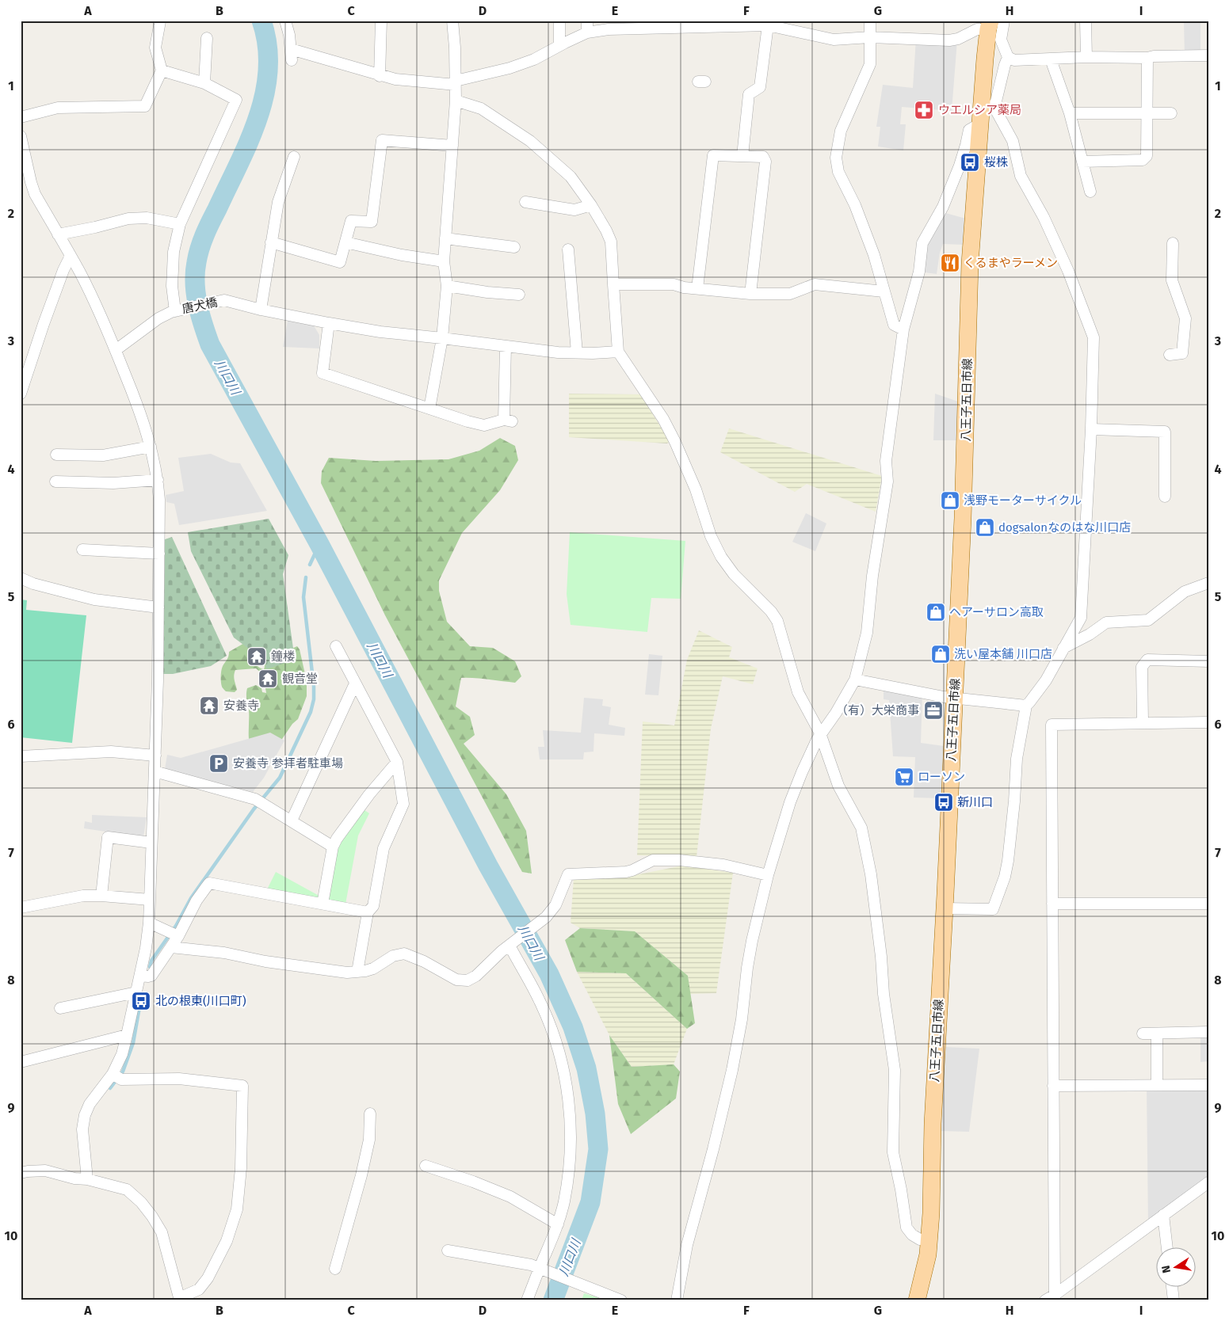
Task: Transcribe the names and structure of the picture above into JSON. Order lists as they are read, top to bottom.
{
  "streets": {
    "main road": ["八王子五日市線"],
    "street": ["唐犬橋"]
  },
  "water": ["川口川"],
  "places": {
    "pharmacy": ["ウエルシア薬局"],
    "bus stop": ["桜株", "新川口", "北の根東(川口町)"],
    "restaurant": ["くるまやラーメン"],
    "shop": [
      "浅野モーターサイクル",
      "dogsalonなのはな川口店",
      "ヘアーサロン高取",
      "洗い屋本舗 川口店"
    ],
    "temple": ["鐘楼", "観音堂", "安養寺"],
    "office": ["（有）大栄商事"],
    "parking": ["安養寺 参拝者駐車場"],
    "supermarket": ["ローソン"]
  },
  "north": "left",
  "grid": {
    "columns": [
      "A",
      "B",
      "C",
      "D",
      "E",
      "F",
      "G",
      "H",
      "I"
    ],
    "rows": [
      "1",
      "2",
      "3",
      "4",
      "5",
      "6",
      "7",
      "8",
      "9",
      "10"
    ]
  }
}
